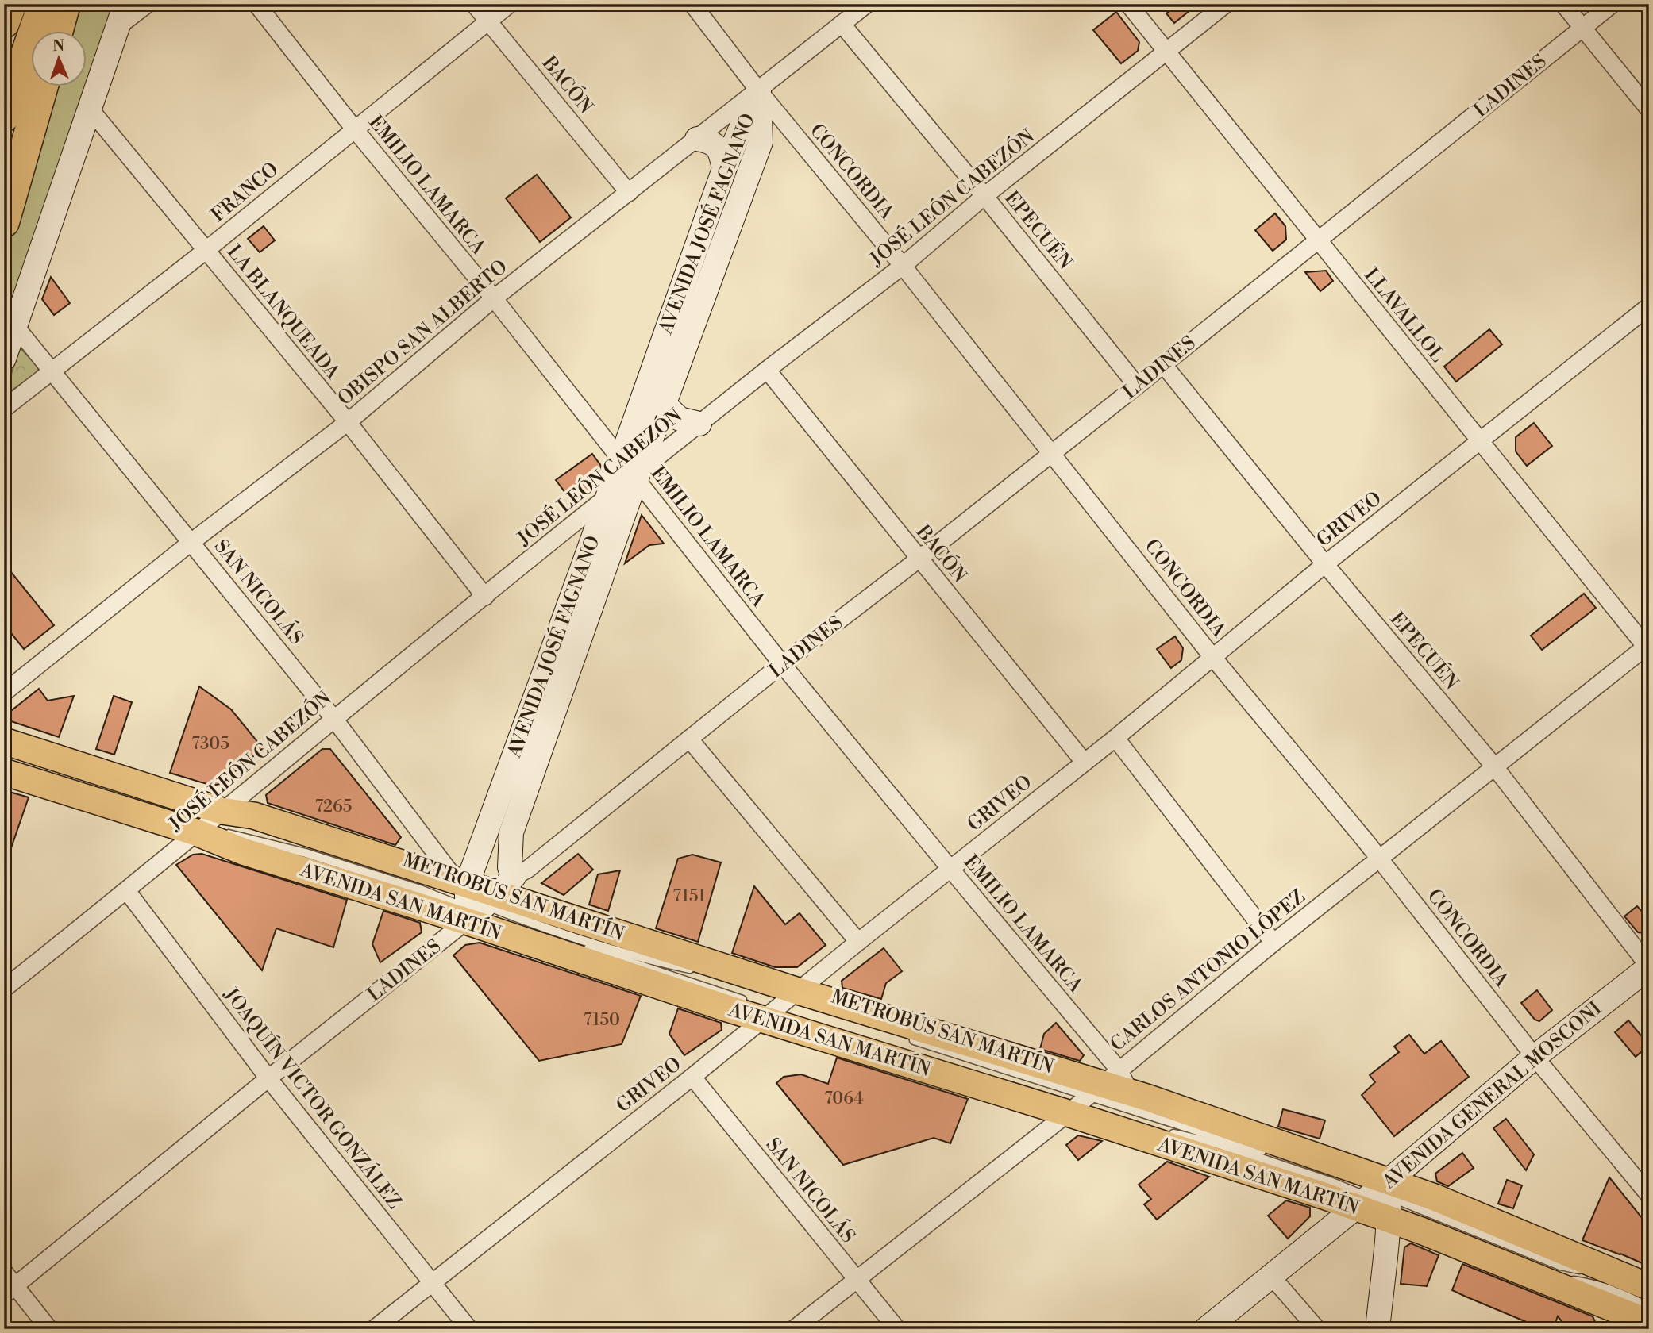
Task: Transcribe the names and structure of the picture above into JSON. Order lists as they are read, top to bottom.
{
  "streets": {
    "main road": ["AVENIDA SAN MARTÍN"],
    "street": [
      "BACÓN",
      "LADINES",
      "CONCORDIA",
      "EMILIO LAMARCA",
      "FRANCO",
      "JOSÉ LEÓN CABEZÓN",
      "AVENIDA JOSÉ FAGNANO",
      "EPECUÉN",
      "LA BLANQUEADA",
      "LLAVALLOL",
      "OBISPO SAN ALBERTO",
      "GRIVEO",
      "SAN NICOLÁS",
      "CARLOS ANTONIO LÓPEZ",
      "AVENIDA GENERAL MOSCONI",
      "JOAQUÍN VICTOR GONZÁLEZ"
    ],
    "lane": ["METROBÚS SAN MARTÍN"]
  },
  "crossings": [
    ["BACÓN", "LADINES"],
    ["BACÓN", "FRANCO"],
    ["BACÓN", "JOSÉ LEÓN CABEZÓN"],
    ["BACÓN", "OBISPO SAN ALBERTO"],
    ["BACÓN", "GRIVEO"],
    ["LADINES", "CONCORDIA"],
    ["LADINES", "EMILIO LAMARCA"],
    ["LADINES", "AVENIDA JOSÉ FAGNANO"],
    ["LADINES", "EPECUÉN"],
    ["LADINES", "LLAVALLOL"],
    ["LADINES", "SAN NICOLÁS"],
    ["LADINES", "METROBÚS SAN MARTÍN"],
    ["LADINES", "AVENIDA SAN MARTÍN"],
    ["LADINES", "JOAQUÍN VICTOR GONZÁLEZ"],
    ["CONCORDIA", "JOSÉ LEÓN CABEZÓN"],
    ["CONCORDIA", "AVENIDA JOSÉ FAGNANO"],
    ["CONCORDIA", "OBISPO SAN ALBERTO"],
    ["CONCORDIA", "GRIVEO"],
    ["CONCORDIA", "CARLOS ANTONIO LÓPEZ"],
    ["CONCORDIA", "AVENIDA GENERAL MOSCONI"],
    ["EMILIO LAMARCA", "FRANCO"],
    ["EMILIO LAMARCA", "JOSÉ LEÓN CABEZÓN"],
    ["EMILIO LAMARCA", "AVENIDA JOSÉ FAGNANO"],
    ["EMILIO LAMARCA", "OBISPO SAN ALBERTO"],
    ["EMILIO LAMARCA", "GRIVEO"],
    ["EMILIO LAMARCA", "METROBÚS SAN MARTÍN"],
    ["EMILIO LAMARCA", "AVENIDA SAN MARTÍN"],
    ["EMILIO LAMARCA", "CARLOS ANTONIO LÓPEZ"],
    ["FRANCO", "LA BLANQUEADA"],
    ["FRANCO", "SAN NICOLÁS"],
    ["JOSÉ LEÓN CABEZÓN", "AVENIDA JOSÉ FAGNANO"],
    ["JOSÉ LEÓN CABEZÓN", "EPECUÉN"],
    ["JOSÉ LEÓN CABEZÓN", "LA BLANQUEADA"],
    ["JOSÉ LEÓN CABEZÓN", "LLAVALLOL"],
    ["JOSÉ LEÓN CABEZÓN", "SAN NICOLÁS"],
    ["JOSÉ LEÓN CABEZÓN", "AVENIDA SAN MARTÍN"],
    ["JOSÉ LEÓN CABEZÓN", "JOAQUÍN VICTOR GONZÁLEZ"],
    ["AVENIDA JOSÉ FAGNANO", "OBISPO SAN ALBERTO"],
    ["AVENIDA JOSÉ FAGNANO", "SAN NICOLÁS"],
    ["AVENIDA JOSÉ FAGNANO", "METROBÚS SAN MARTÍN"],
    ["AVENIDA JOSÉ FAGNANO", "AVENIDA SAN MARTÍN"],
    ["EPECUÉN", "OBISPO SAN ALBERTO"],
    ["EPECUÉN", "GRIVEO"],
    ["EPECUÉN", "CARLOS ANTONIO LÓPEZ"],
    ["EPECUÉN", "AVENIDA GENERAL MOSCONI"],
    ["LA BLANQUEADA", "OBISPO SAN ALBERTO"],
    ["LLAVALLOL", "GRIVEO"],
    ["LLAVALLOL", "CARLOS ANTONIO LÓPEZ"],
    ["OBISPO SAN ALBERTO", "SAN NICOLÁS"],
    ["GRIVEO", "SAN NICOLÁS"],
    ["GRIVEO", "AVENIDA SAN MARTÍN"],
    ["GRIVEO", "JOAQUÍN VICTOR GONZÁLEZ"],
    ["SAN NICOLÁS", "METROBÚS SAN MARTÍN"],
    ["SAN NICOLÁS", "AVENIDA SAN MARTÍN"],
    ["SAN NICOLÁS", "CARLOS ANTONIO LÓPEZ"],
    ["METROBÚS SAN MARTÍN", "AVENIDA SAN MARTÍN"],
    ["METROBÚS SAN MARTÍN", "CARLOS ANTONIO LÓPEZ"],
    ["AVENIDA SAN MARTÍN", "CARLOS ANTONIO LÓPEZ"],
    ["AVENIDA SAN MARTÍN", "AVENIDA GENERAL MOSCONI"]
  ],
  "house_numbers": [
    "7305",
    "7265",
    "7151",
    "7150",
    "7064"
  ],
  "north": "top"
}
